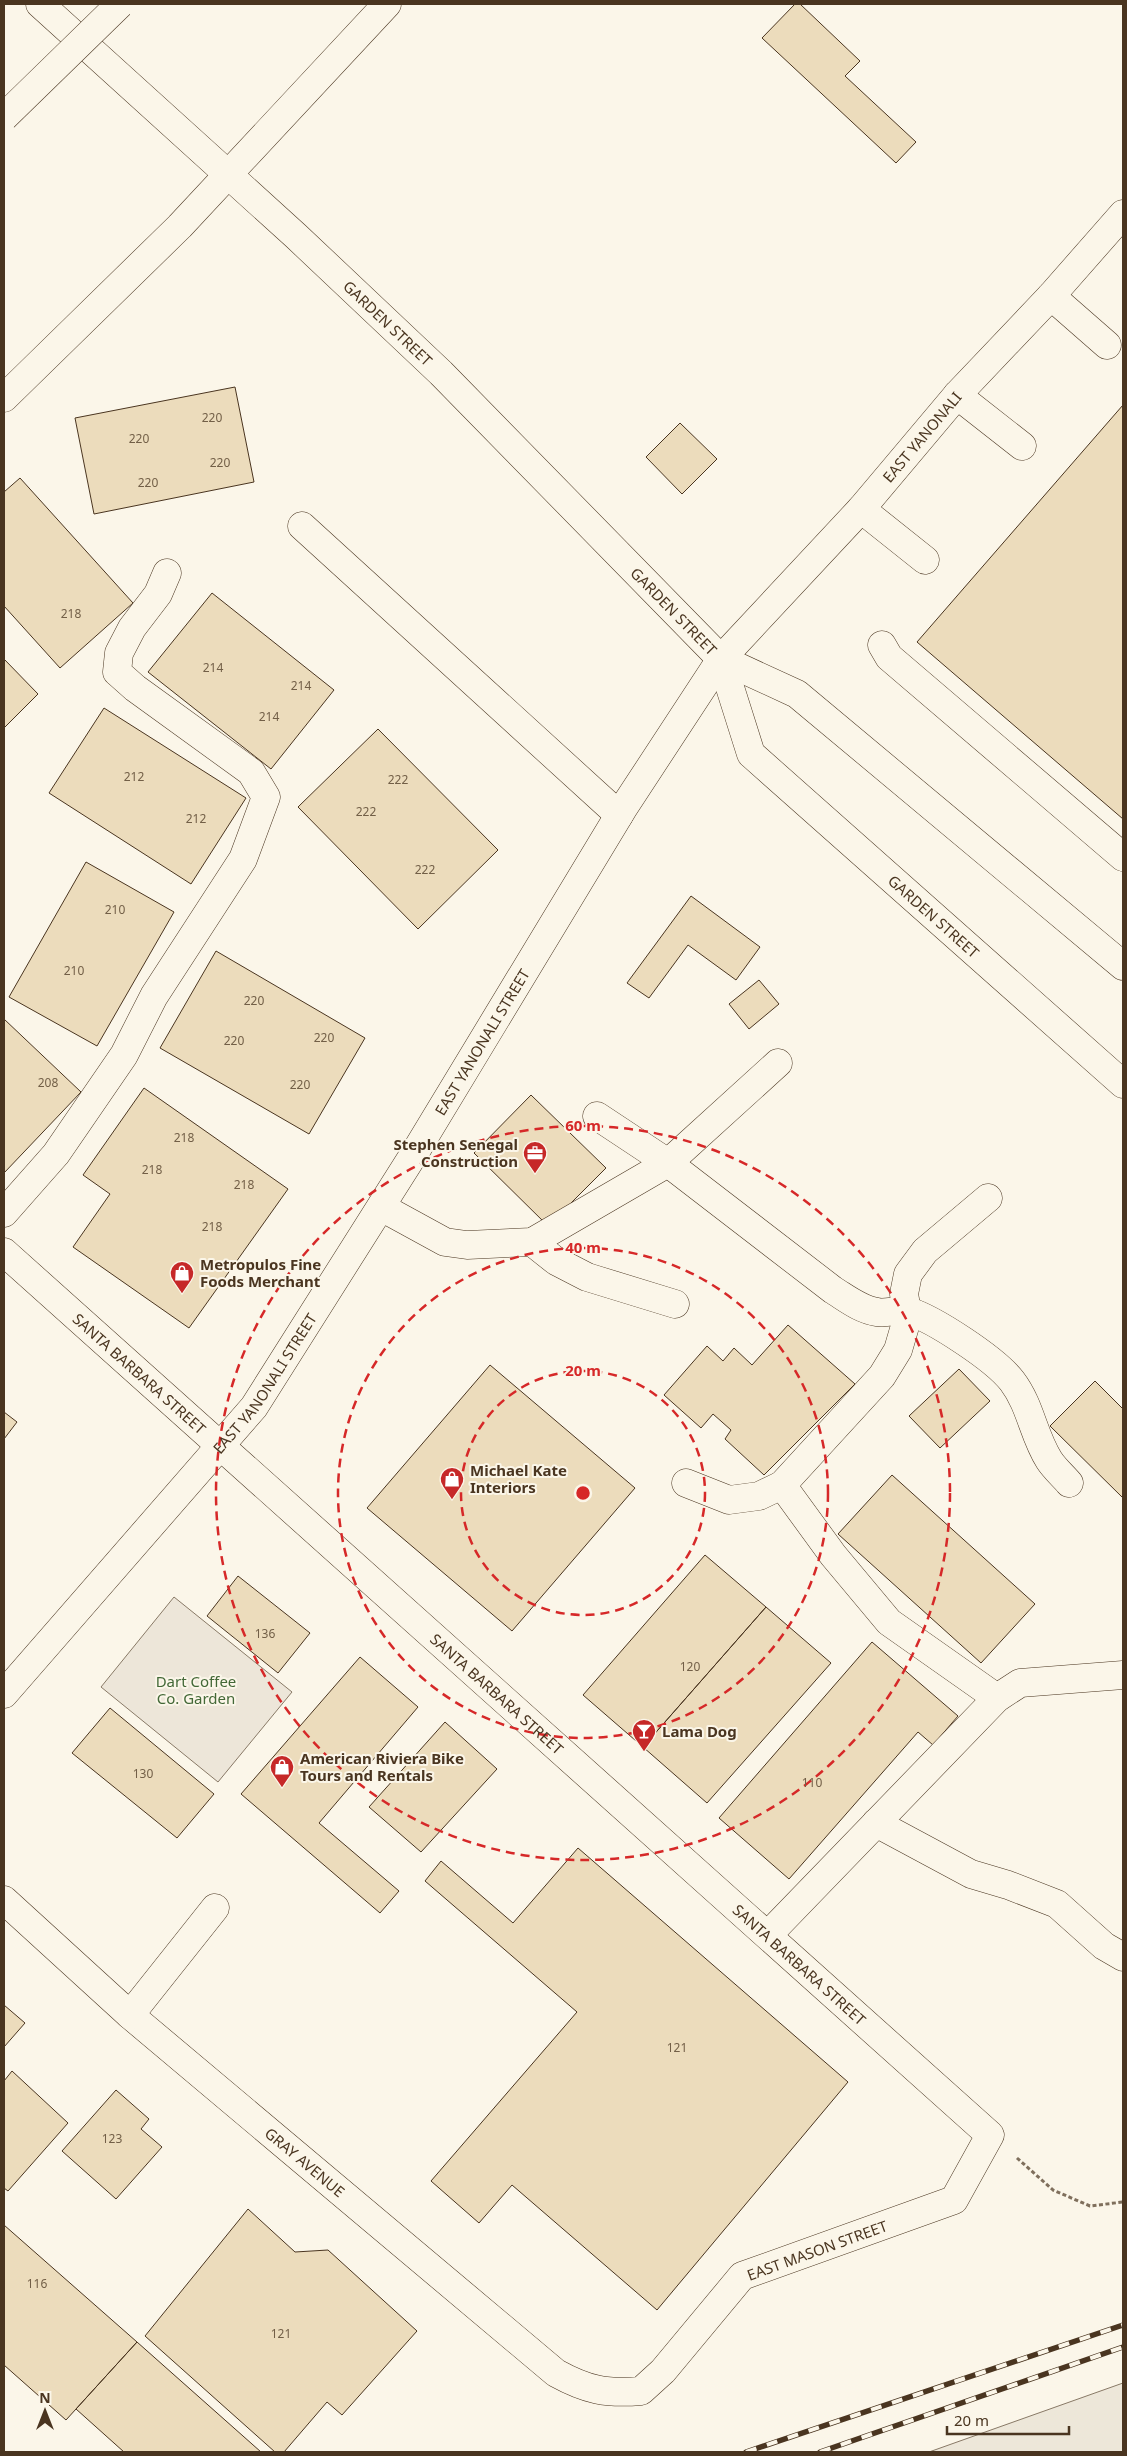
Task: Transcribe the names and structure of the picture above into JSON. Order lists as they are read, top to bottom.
{
  "streets": {
    "main road": [
      "GARDEN STREET",
      "EAST YANONALI",
      "EAST YANONALI STREET",
      "SANTA BARBARA STREET",
      "GRAY AVENUE",
      "EAST MASON STREET"
    ]
  },
  "crossings": [
    ["GARDEN STREET", "EAST YANONALI"],
    ["GARDEN STREET", "EAST YANONALI STREET"],
    ["EAST YANONALI", "EAST YANONALI STREET"],
    ["EAST YANONALI STREET", "SANTA BARBARA STREET"],
    ["SANTA BARBARA STREET", "EAST MASON STREET"],
    ["GRAY AVENUE", "EAST MASON STREET"]
  ],
  "parks": ["Dart Coffee Co. Garden"],
  "places": {
    "office": ["Stephen Senegal Construction"],
    "shop": ["Metropulos Fine Foods Merchant", "Michael Kate Interiors", "American Riviera Bike Tours and Rentals"],
    "bar": ["Lama Dog"]
  },
  "house_numbers": [
    "220",
    "220",
    "220",
    "220",
    "218",
    "214",
    "214",
    "214",
    "212",
    "222",
    "222",
    "212",
    "222",
    "210",
    "210",
    "220",
    "220",
    "220",
    "208",
    "220",
    "218",
    "218",
    "218",
    "218",
    "136",
    "120",
    "130",
    "110",
    "121",
    "123",
    "116",
    "121"
  ],
  "scale_bar": "20 m",
  "north": "top",
  "rings": ["60 m", "40 m", "20 m"]
}
